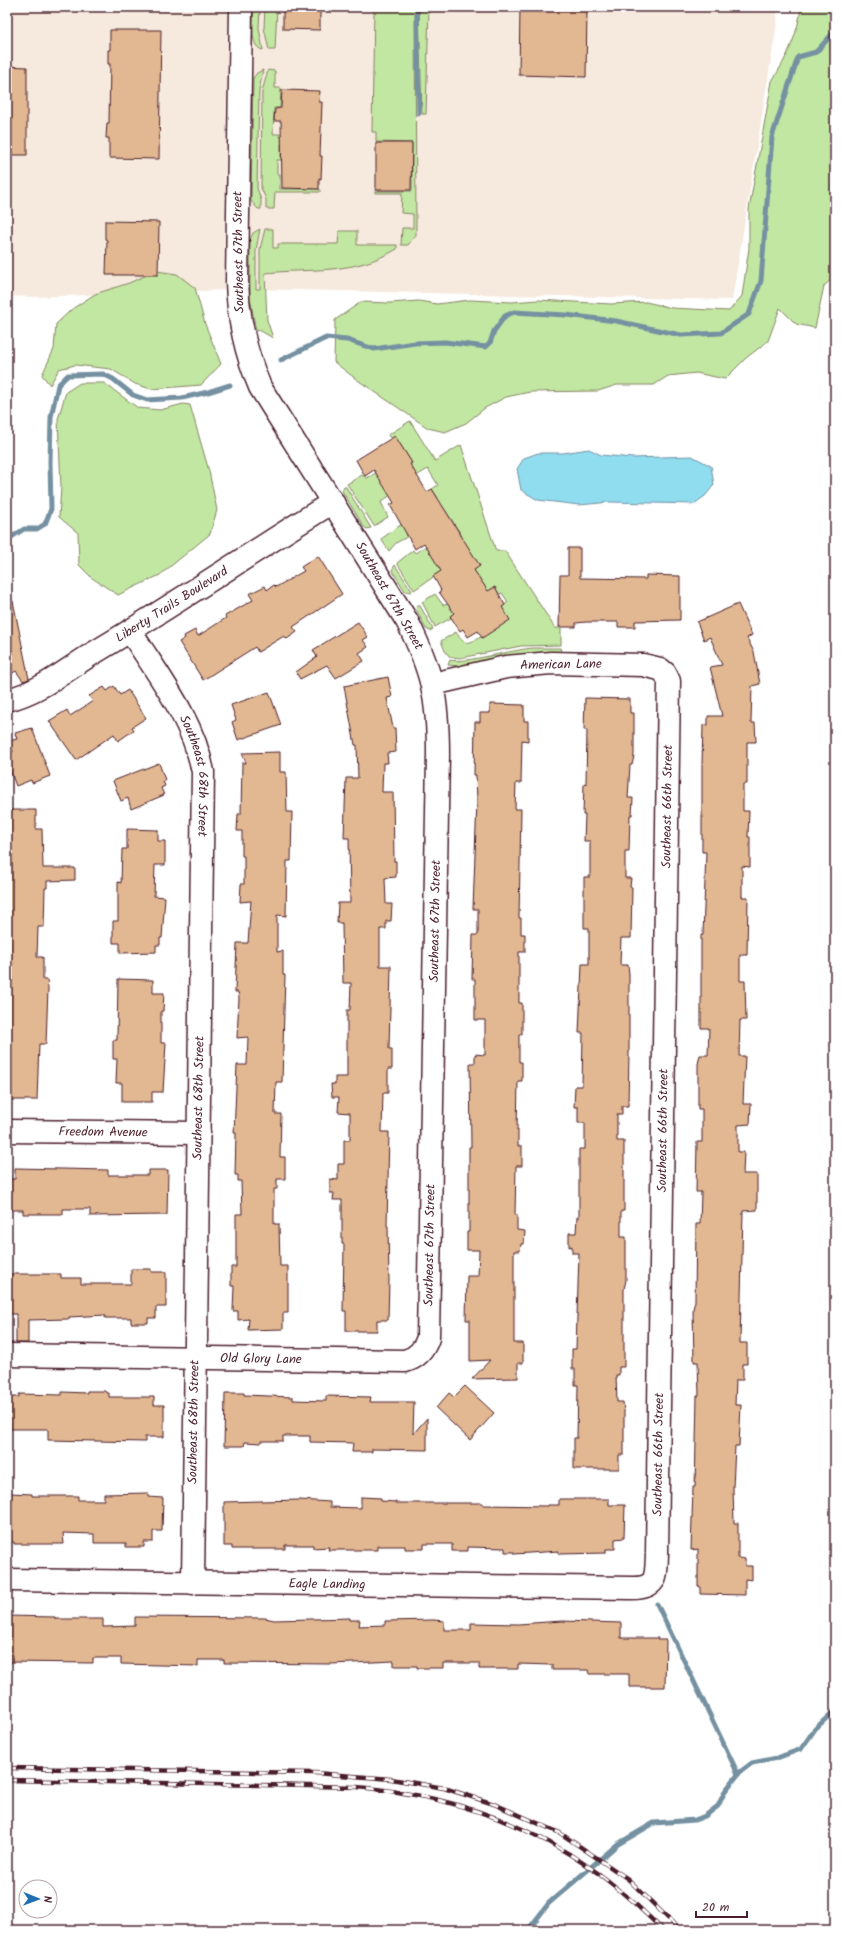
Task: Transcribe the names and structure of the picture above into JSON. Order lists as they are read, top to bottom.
{
  "streets": {
    "street": [
      "Southeast 67th Street",
      "Liberty Trails Boulevard",
      "American Lane",
      "Southeast 68th Street",
      "Southeast 66th Street",
      "Freedom Avenue",
      "Old Glory Lane",
      "Eagle Landing"
    ]
  },
  "crossings": [
    ["Southeast 67th Street", "Liberty Trails Boulevard"],
    ["Southeast 67th Street", "American Lane"],
    ["Southeast 67th Street", "Old Glory Lane"],
    ["Liberty Trails Boulevard", "Southeast 68th Street"],
    ["American Lane", "Southeast 66th Street"],
    ["Southeast 68th Street", "Freedom Avenue"],
    ["Southeast 68th Street", "Old Glory Lane"],
    ["Southeast 68th Street", "Eagle Landing"],
    ["Southeast 66th Street", "Eagle Landing"]
  ],
  "scale_bar": "20 m",
  "north": "right"
}
